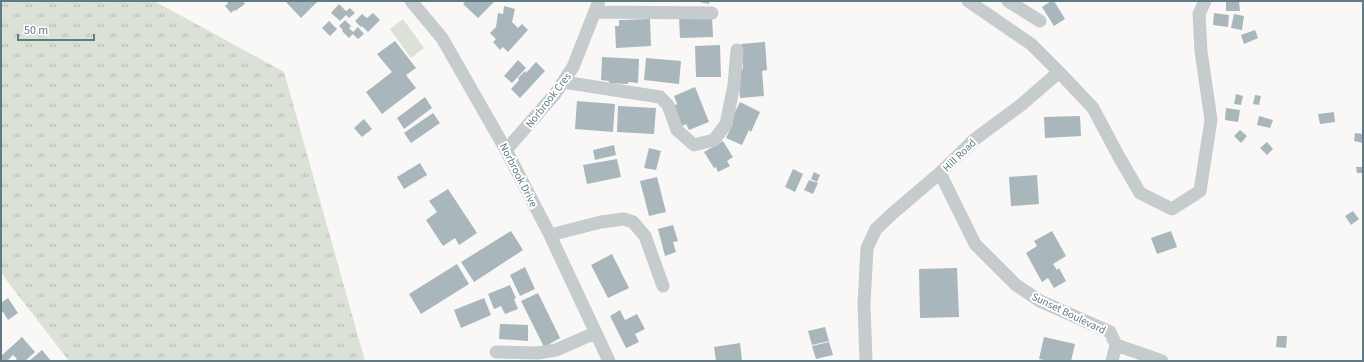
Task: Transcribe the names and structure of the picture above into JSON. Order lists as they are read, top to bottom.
{
  "streets": {
    "street": [
      "Norbrook Cres",
      "Hill Road",
      "Norbrook Drive",
      "Sunset Boulevard"
    ]
  },
  "crossings": [
    ["Norbrook Cres", "Norbrook Drive"],
    ["Hill Road", "Sunset Boulevard"]
  ],
  "scale_bar": "50 m"
}
